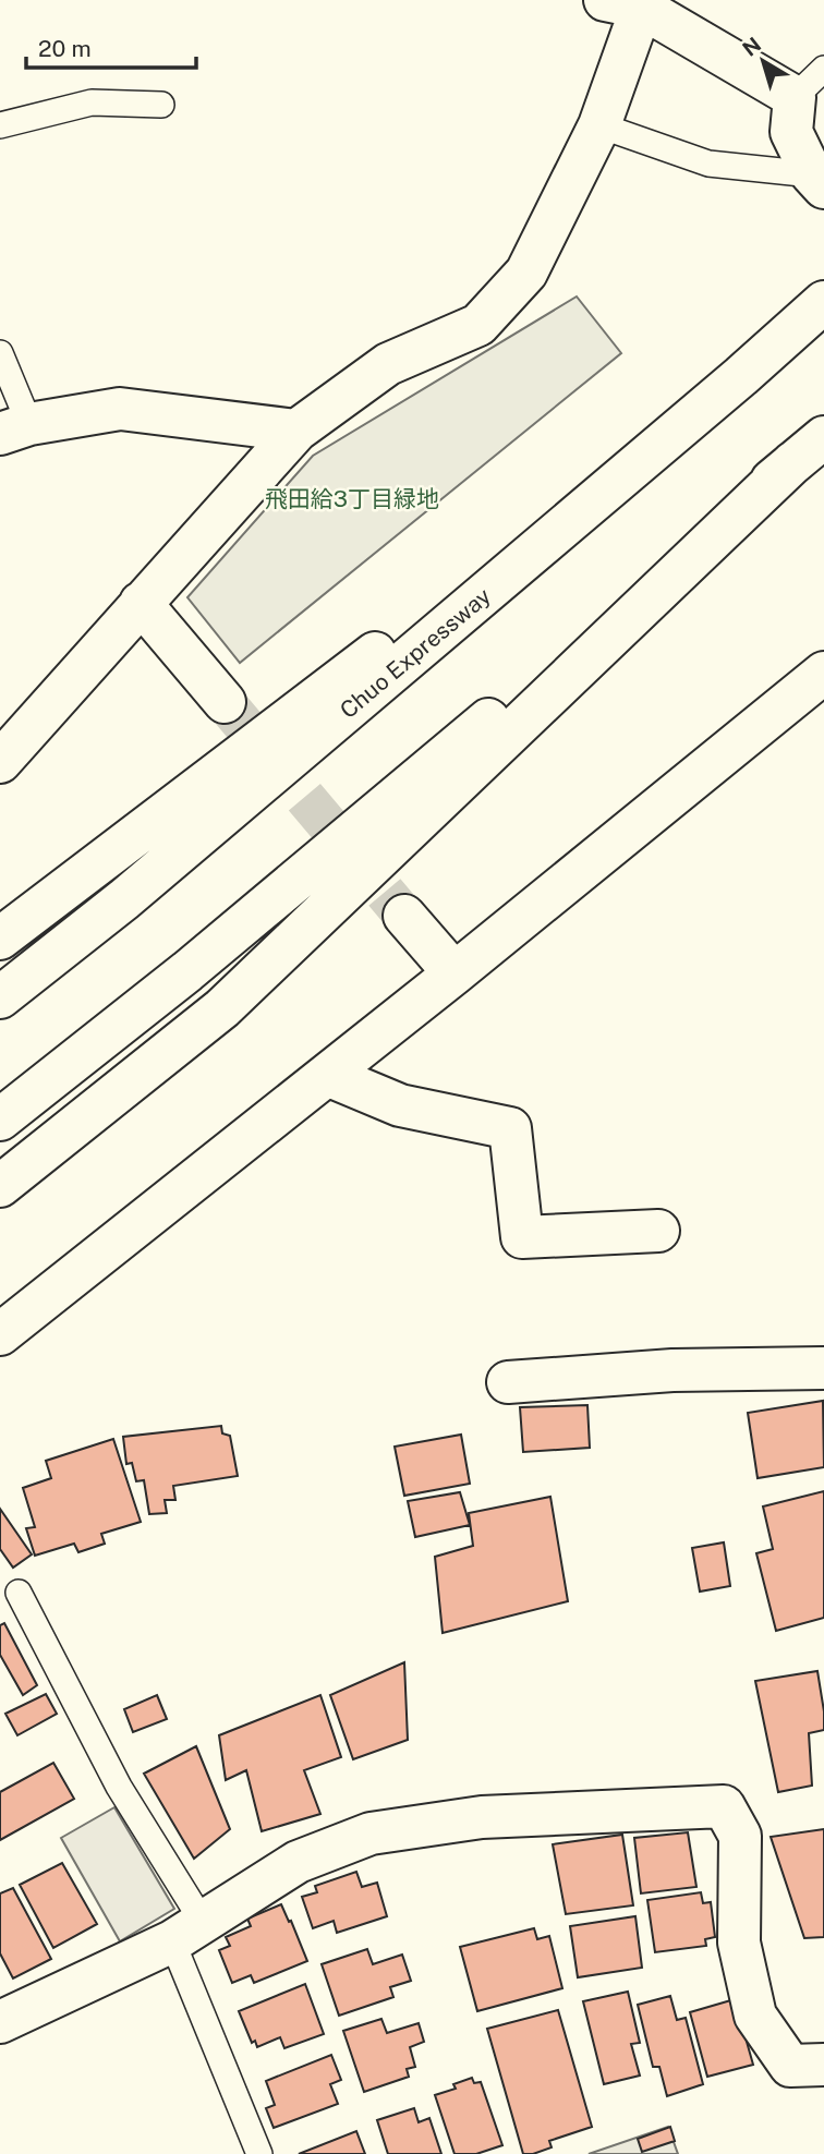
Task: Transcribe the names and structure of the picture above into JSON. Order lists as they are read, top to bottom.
{
  "streets": {
    "main road": ["Chuo Expressway"]
  },
  "parks": ["飛田給3丁目緑地"],
  "scale_bar": "20 m",
  "north": "top left"
}
